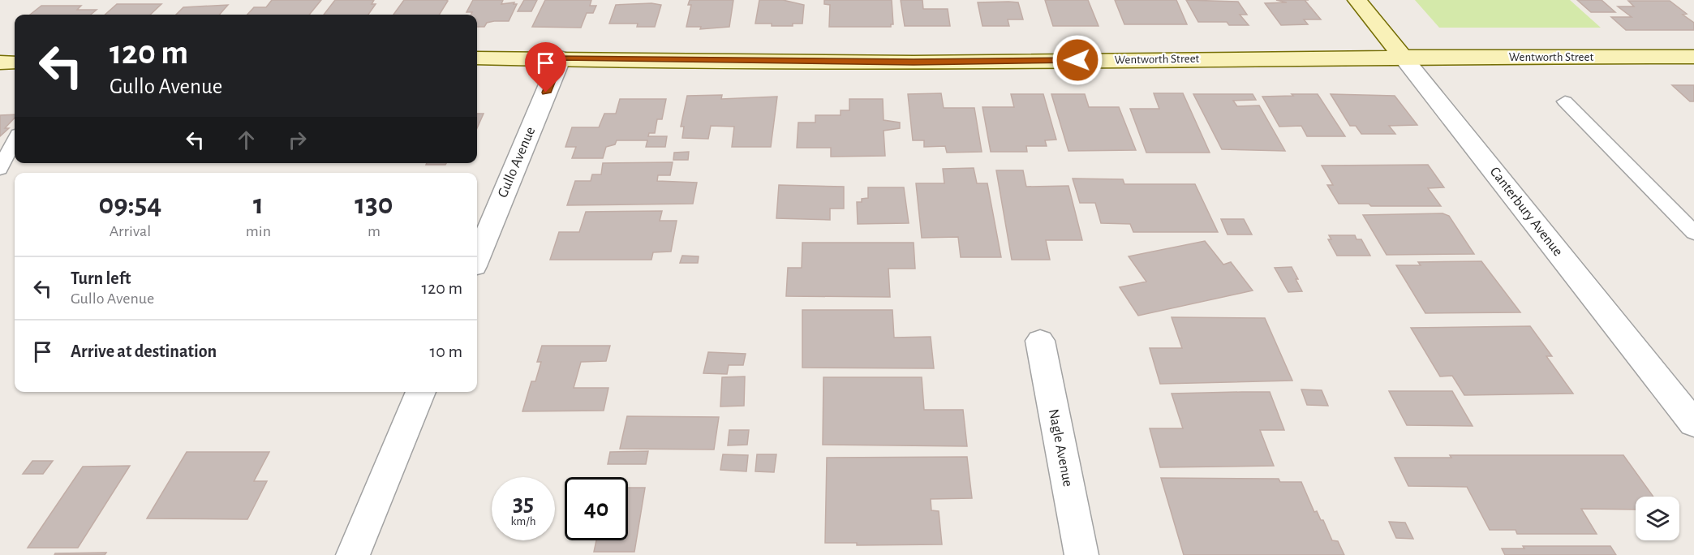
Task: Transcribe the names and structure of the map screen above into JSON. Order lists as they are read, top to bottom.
{
  "streets": {
    "street": [
      "Wentworth Street",
      "Gullo Avenue",
      "Canterbury Avenue",
      "Nagle Avenue"
    ]
  },
  "crossings": [
    ["Wentworth Street", "Gullo Avenue"],
    ["Wentworth Street", "Canterbury Avenue"]
  ],
  "page": {
    "turn": ["120 m", "Gullo Avenue"],
    "eta": [
      "09:54",
      "Arrival",
      "1",
      "min",
      "130",
      "m"
    ],
    "list": [
      {
        "name": "Turn left",
        "note": "Gullo Avenue",
        "value": "120 m"
      },
      {
        "name": "Arrive at destination",
        "value": "10 m"
      }
    ],
    "speed": "35 km/h",
    "limit": "40"
  }
}
